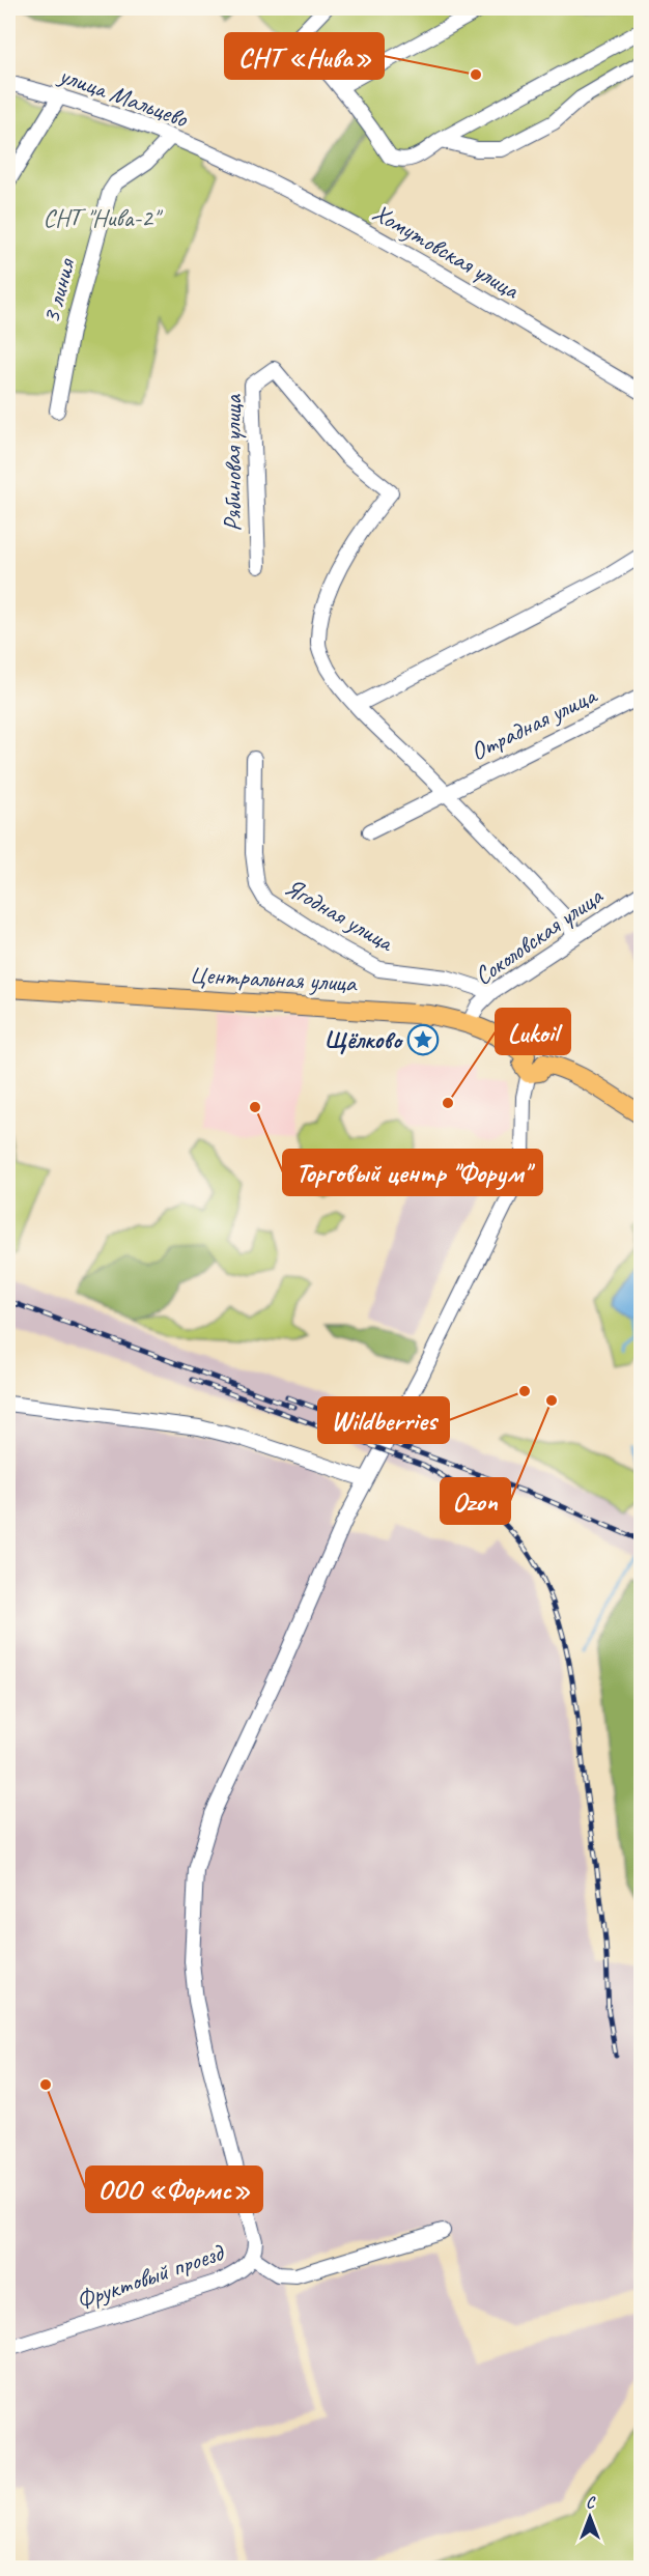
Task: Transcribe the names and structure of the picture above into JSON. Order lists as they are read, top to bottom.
{
  "streets": {
    "main road": ["Центральная улица"],
    "street": [
      "улица Мальцево",
      "Хомутовская улица",
      "3 линия",
      "Рябиновая улица",
      "Отрадная улица",
      "Ягодная улица",
      "Соколовская улица",
      "Фруктовый проезд"
    ]
  },
  "crossings": [
    ["улица Мальцево", "Хомутовская улица"],
    ["улица Мальцево", "3 линия"],
    ["Ягодная улица", "Соколовская улица"],
    ["Соколовская улица", "Центральная улица"]
  ],
  "parks": ["СНТ \"Нива-2\""],
  "places": {
    "other": [
      "СНТ «Нива»",
      "Lukoil",
      "Торговый центр \"Форум\"",
      "Wildberries",
      "Ozon",
      "ООО «Формс»"
    ],
    "place": ["Щёлково"]
  },
  "north": "top"
}
